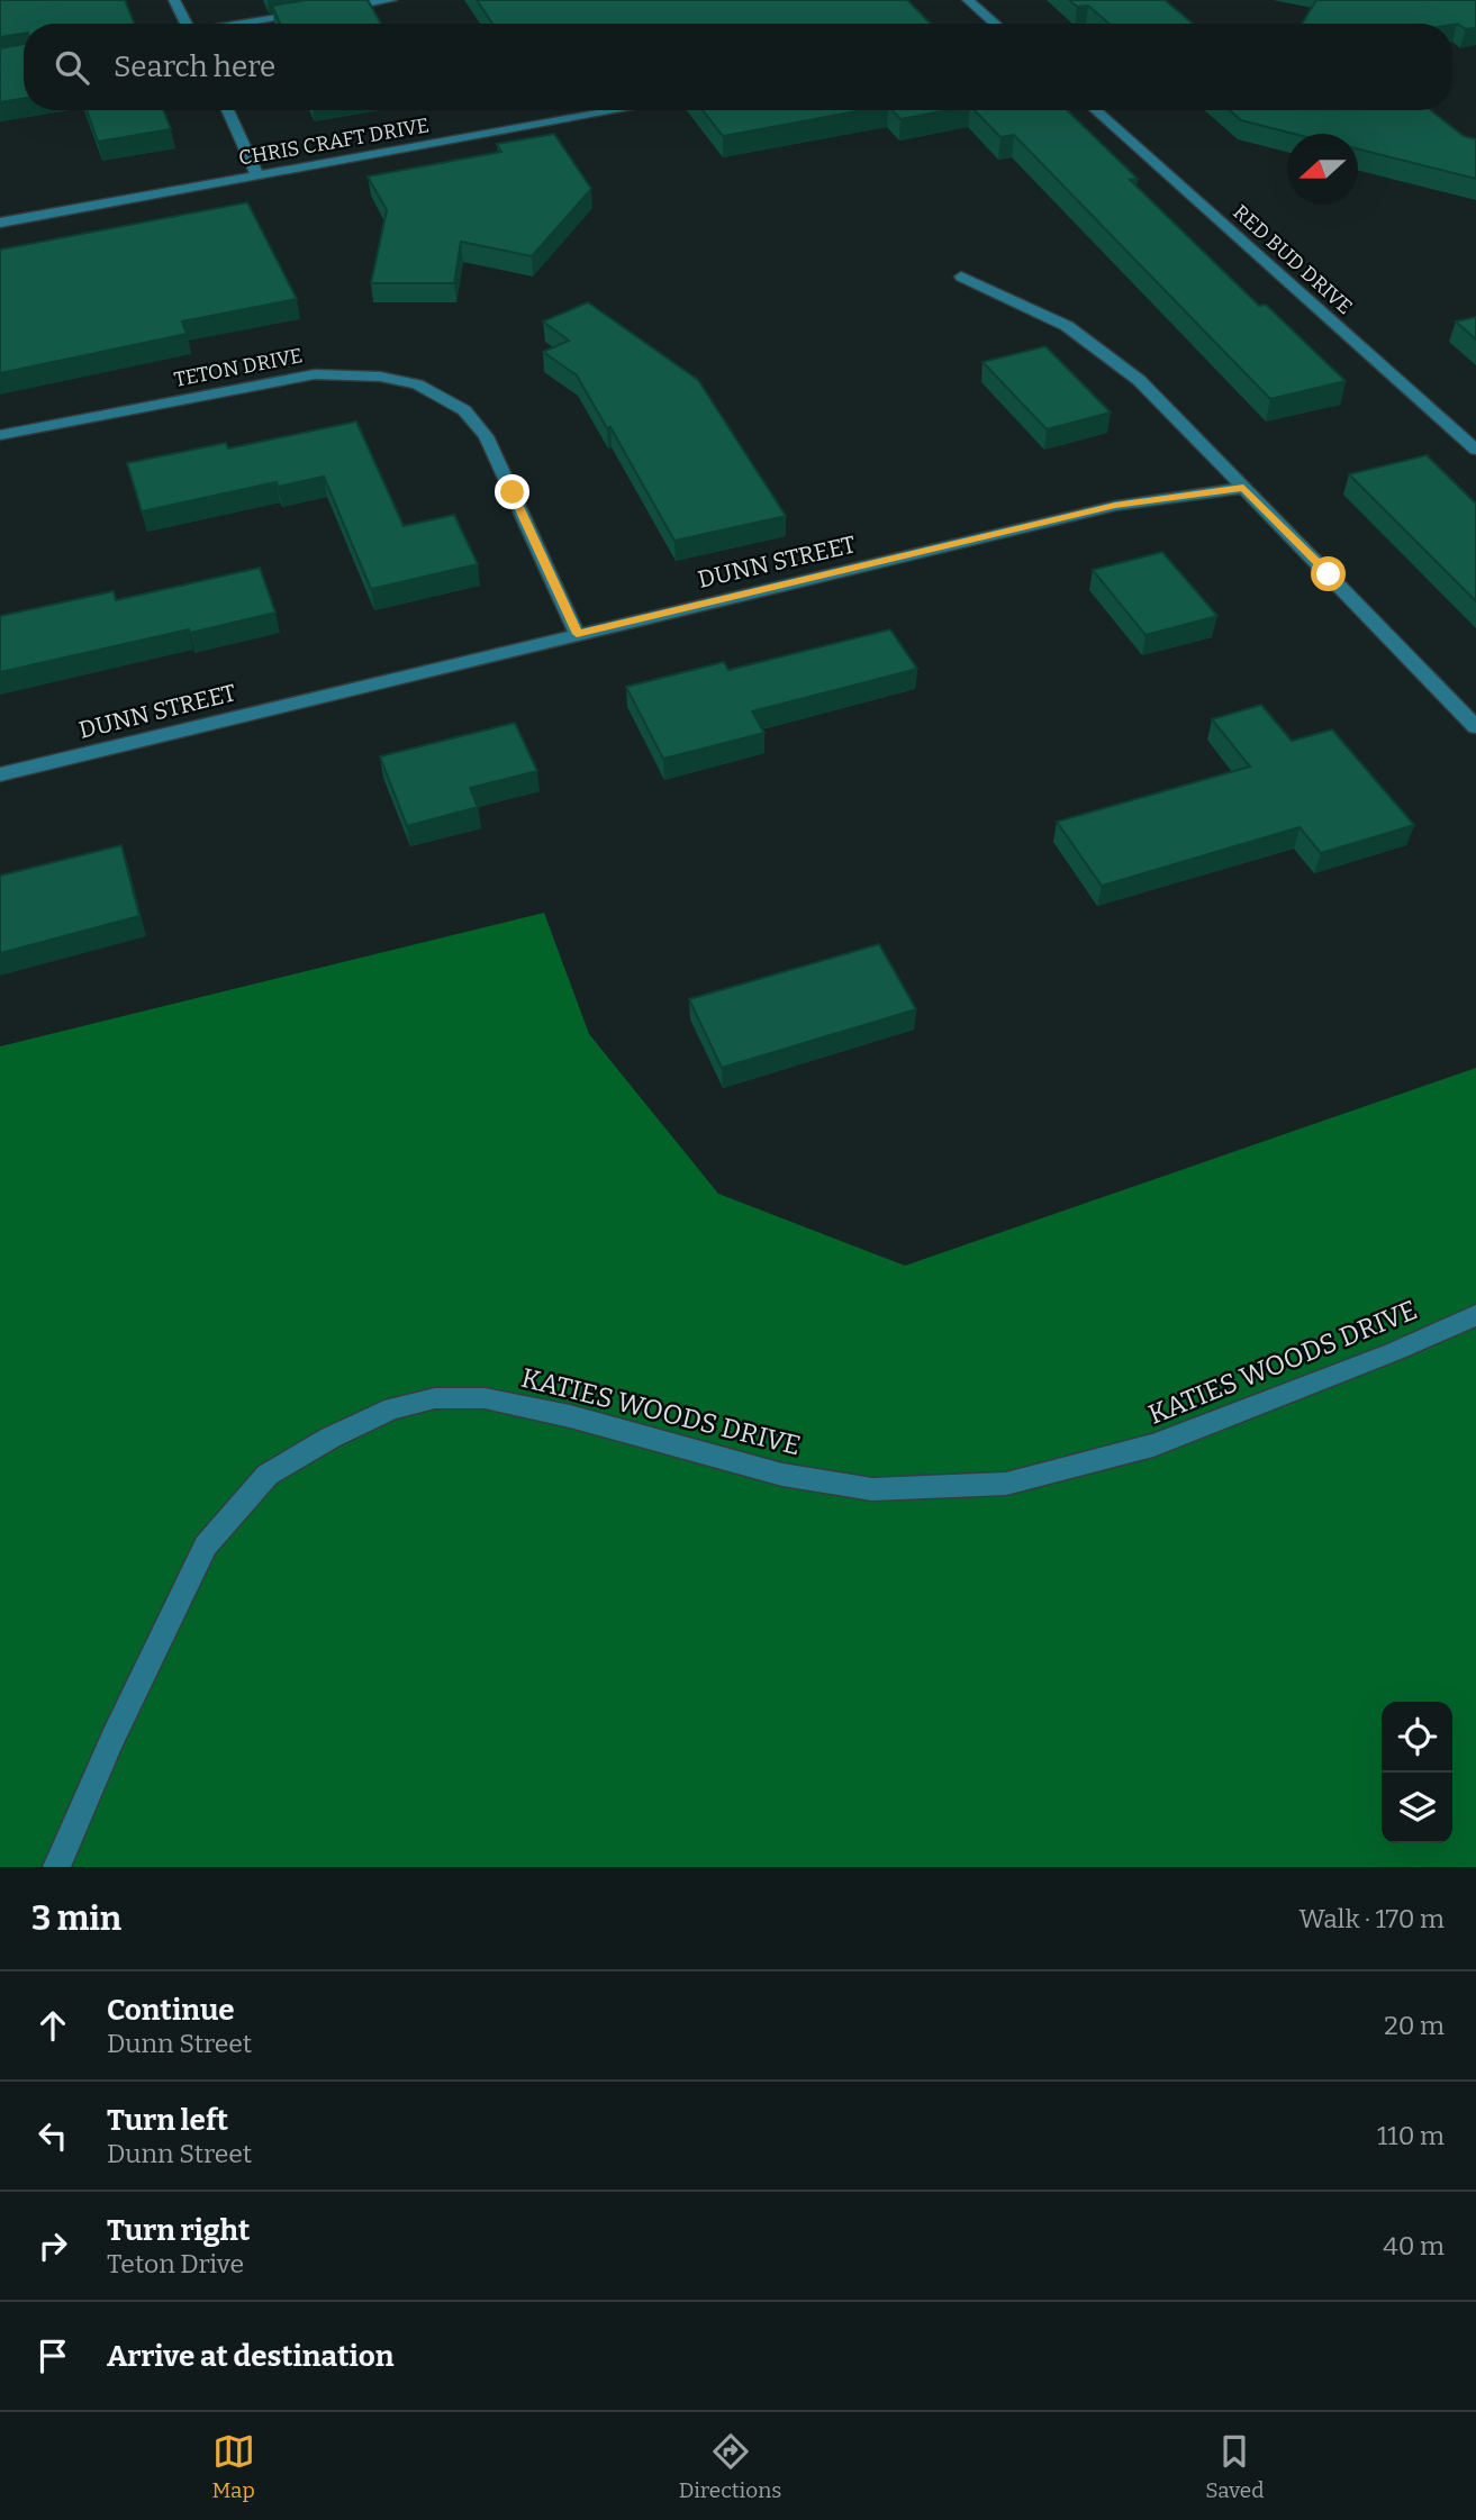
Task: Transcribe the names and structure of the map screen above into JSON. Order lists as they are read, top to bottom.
{
  "streets": {
    "street": [
      "CHRIS CRAFT DRIVE",
      "RED BUD DRIVE",
      "TETON DRIVE",
      "DUNN STREET",
      "KATIES WOODS DRIVE"
    ]
  },
  "crossings": [
    ["TETON DRIVE", "DUNN STREET"]
  ],
  "north": "left",
  "page": {
    "search": "Search here",
    "heading": ["3 min", "Walk · 170 m"],
    "list": [
      ["Continue", "Dunn Street", "20 m"],
      ["Turn left", "Dunn Street", "110 m"],
      ["Turn right", "Teton Drive", "40 m"],
      "Arrive at destination"
    ],
    "nav": ["Map", "Directions", "Saved"]
  }
}
